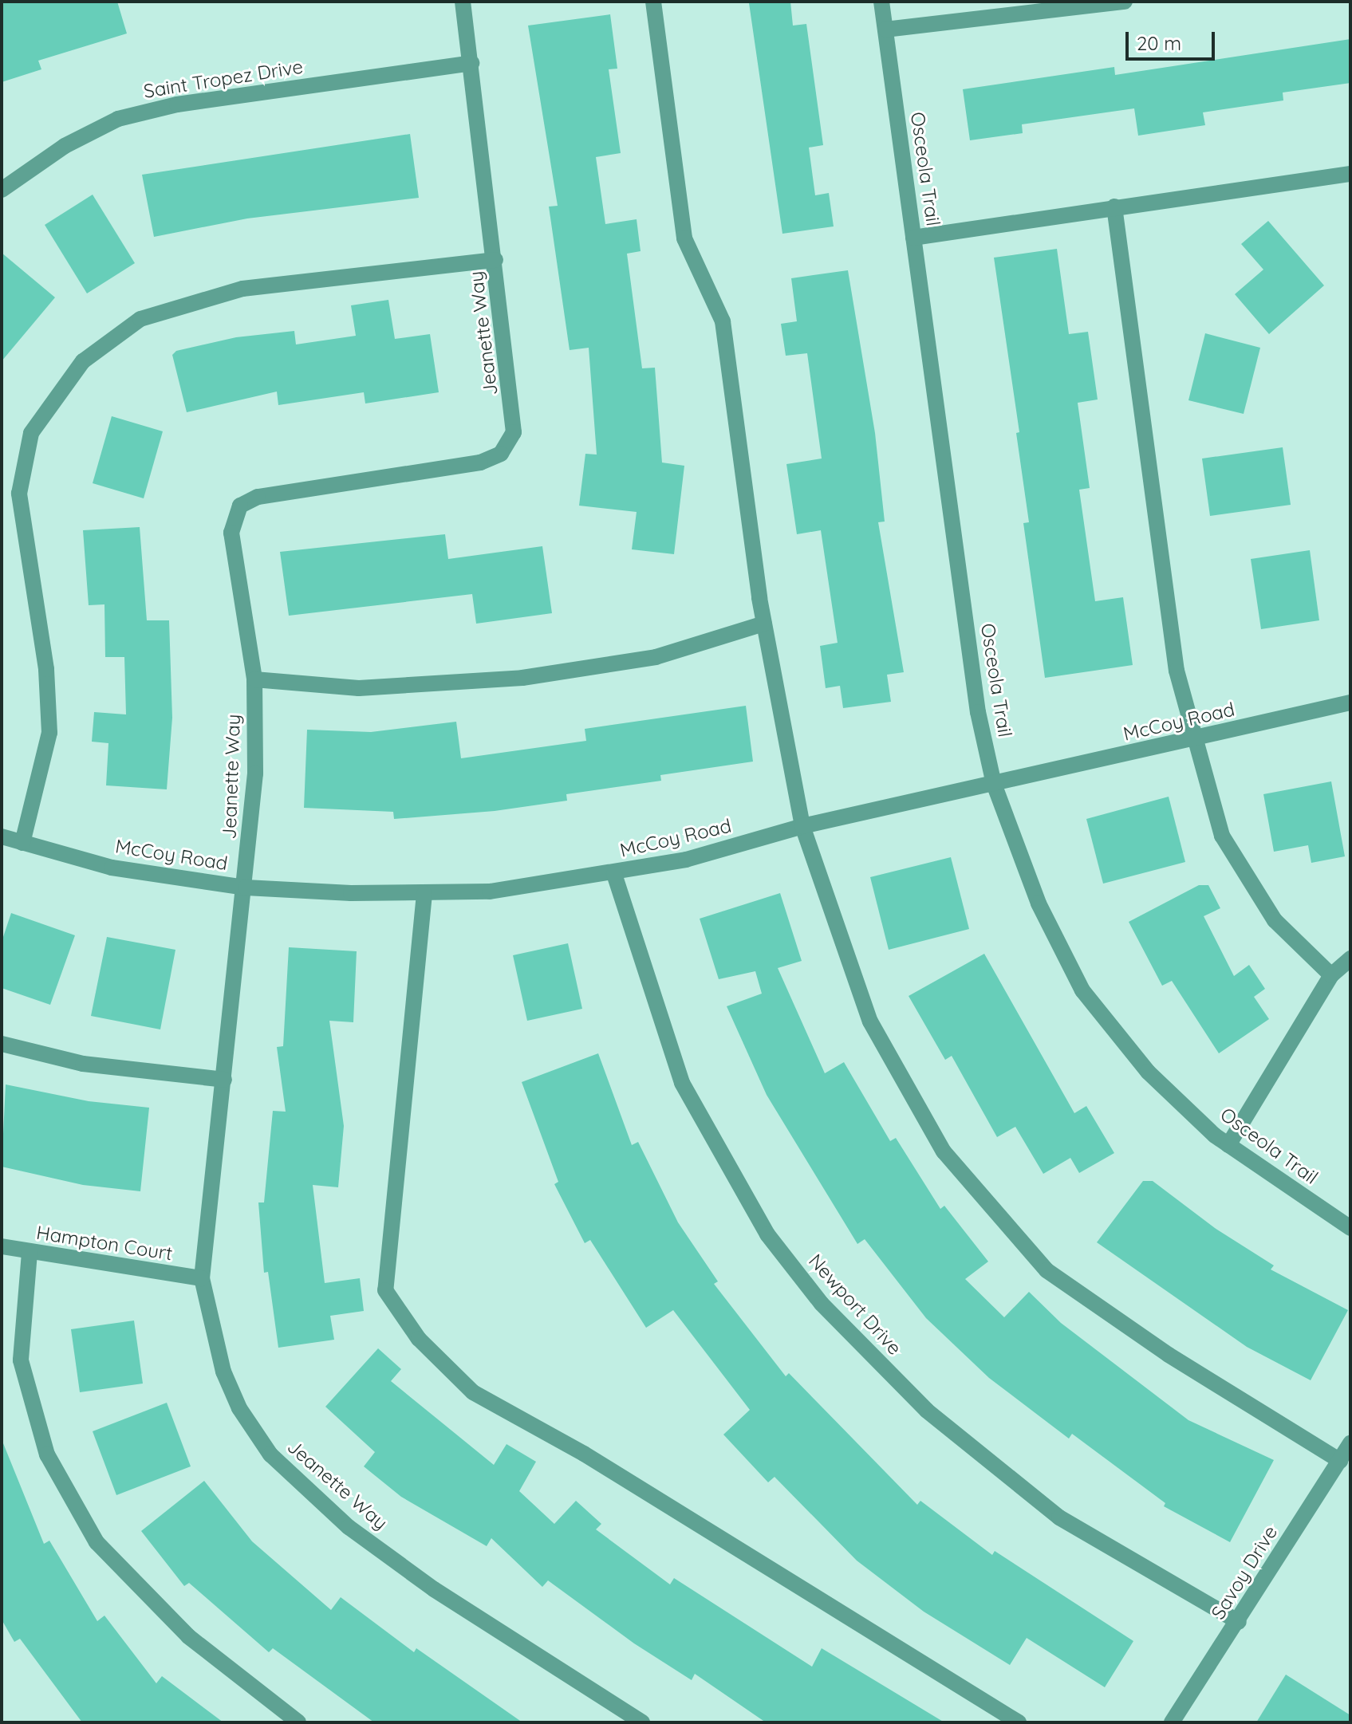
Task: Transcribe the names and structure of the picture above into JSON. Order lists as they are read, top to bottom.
{
  "streets": {
    "street": [
      "Saint Tropez Drive",
      "Osceola Trail",
      "Jeanette Way",
      "McCoy Road",
      "Hampton Court",
      "Newport Drive",
      "Savoy Drive"
    ]
  },
  "crossings": [
    ["Saint Tropez Drive", "Jeanette Way"],
    ["Osceola Trail", "McCoy Road"],
    ["Jeanette Way", "McCoy Road"],
    ["Jeanette Way", "Hampton Court"],
    ["McCoy Road", "Newport Drive"],
    ["Newport Drive", "Savoy Drive"]
  ],
  "scale_bar": "20 m"
}
